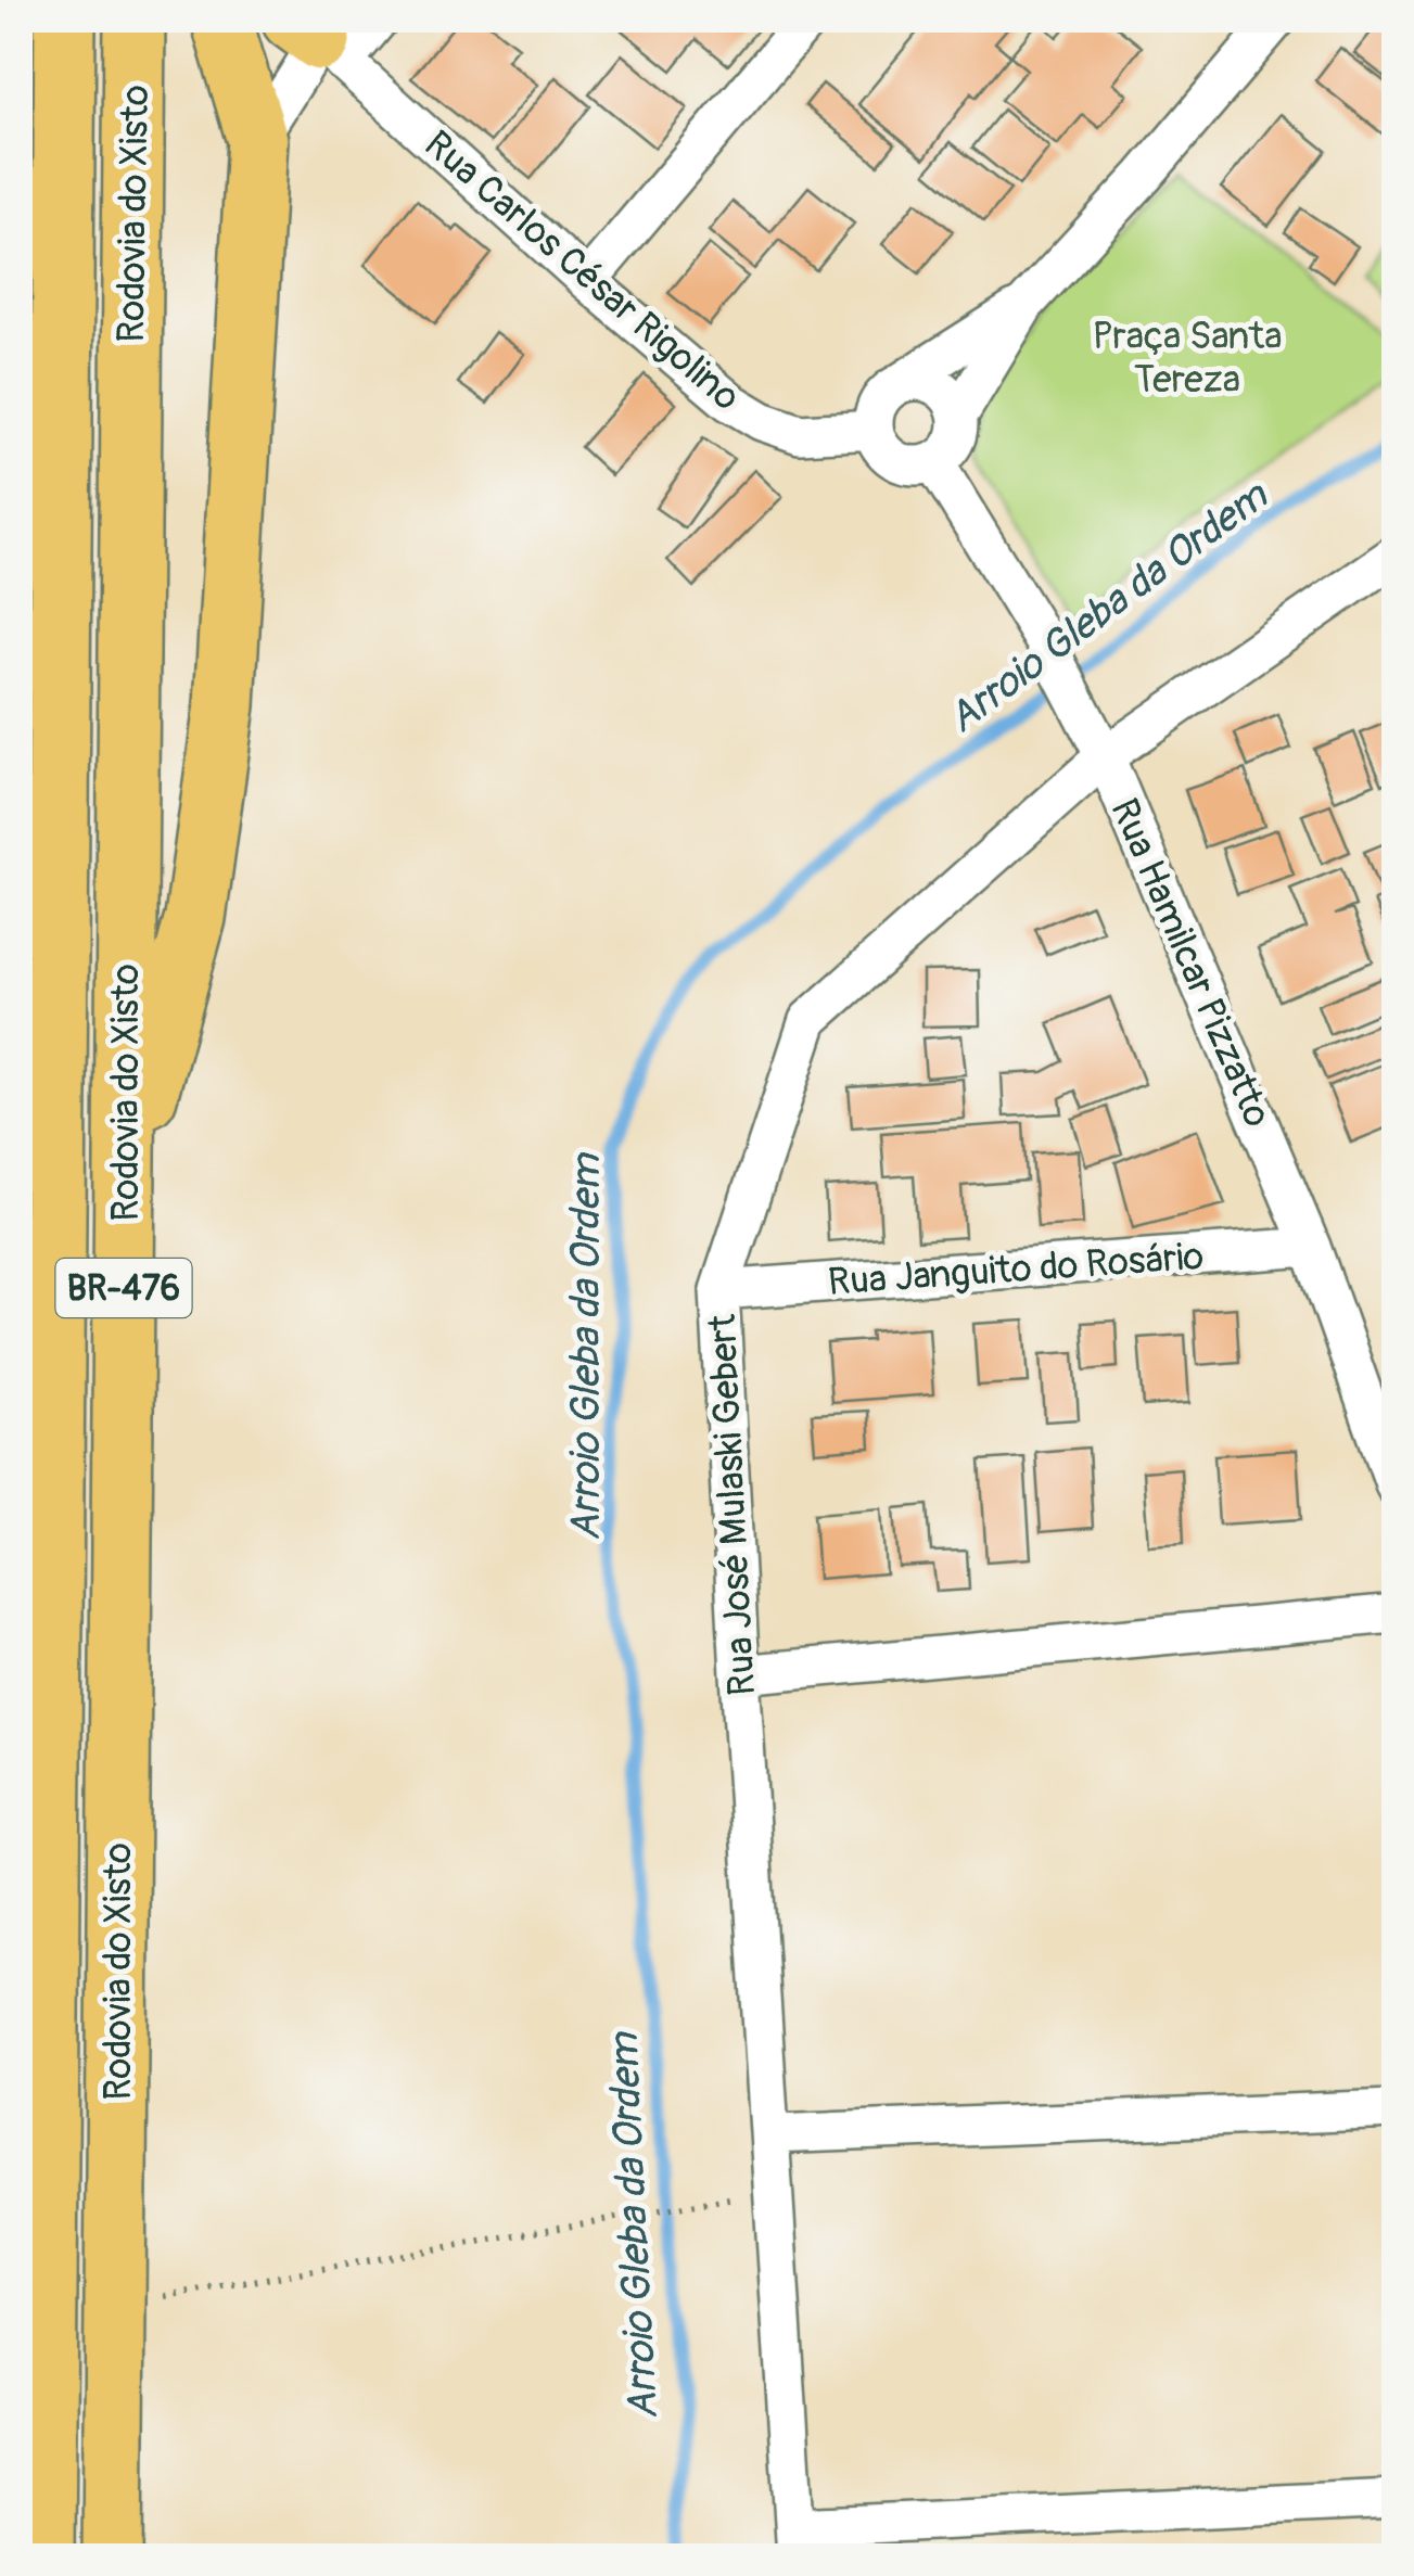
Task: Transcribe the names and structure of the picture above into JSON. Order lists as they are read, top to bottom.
{
  "streets": {
    "highway": ["Rodovia do Xisto", "BR-476"],
    "street": [
      "Rua Carlos César Rigolino",
      "Rua Hamilcar Pizzatto",
      "Rua Janguito do Rosário",
      "Rua José Mulaski Gebert"
    ]
  },
  "crossings": [
    ["Rua Carlos César Rigolino", "Rua Hamilcar Pizzatto"],
    ["Rua Hamilcar Pizzatto", "Rua Janguito do Rosário"],
    ["Rua Hamilcar Pizzatto", "Rua José Mulaski Gebert"],
    ["Rua Janguito do Rosário", "Rua José Mulaski Gebert"]
  ],
  "water": ["Arroio Gleba da Ordem"],
  "parks": ["Praça Santa Tereza"]
}
